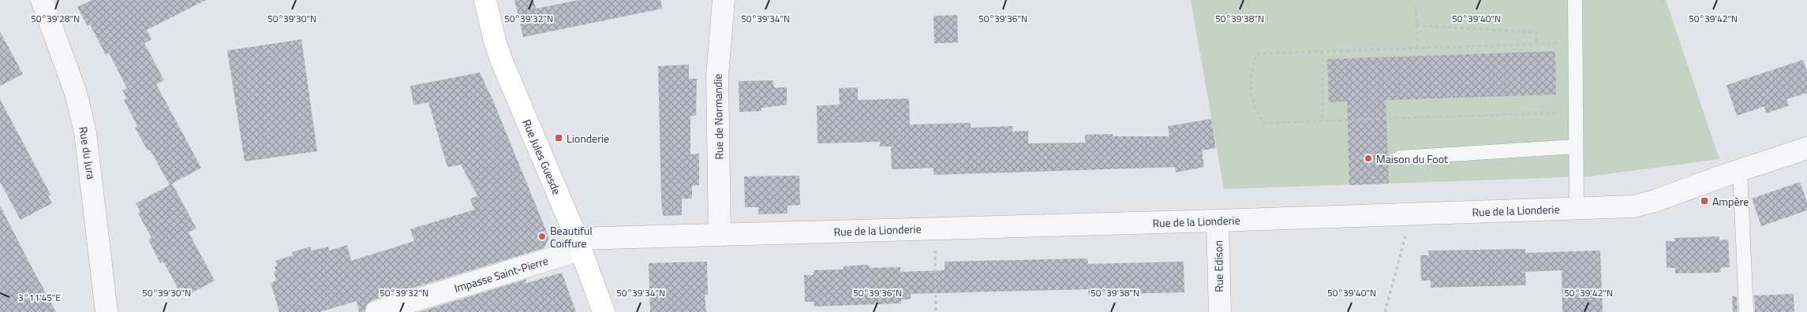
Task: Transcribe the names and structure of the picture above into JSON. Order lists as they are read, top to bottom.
{
  "streets": {
    "main road": ["Rue Jules Guesde"],
    "street": [
      "Rue de Normandie",
      "Rue du Jura",
      "Rue de la Lionderie",
      "Rue Edison",
      "Impasse Saint-Pierre"
    ]
  },
  "crossings": [
    ["Rue de Normandie", "Rue de la Lionderie"],
    ["Rue Jules Guesde", "Rue de la Lionderie"],
    ["Rue Jules Guesde", "Impasse Saint-Pierre"],
    ["Rue de la Lionderie", "Rue Edison"],
    ["Rue de la Lionderie", "Impasse Saint-Pierre"]
  ],
  "places": {
    "transit": ["Lionderie", "Ampère"],
    "other": ["Maison du Foot", "Beautiful Coiffure"]
  },
  "coordinates": [
    "50°39'28\"N",
    "50°39'30\"N",
    "50°39'32\"N",
    "50°39'34\"N",
    "50°39'36\"N",
    "50°39'40\"N",
    "50°39'42\"N",
    "50°39'38\"N",
    "3°11'45\"E"
  ]
}
